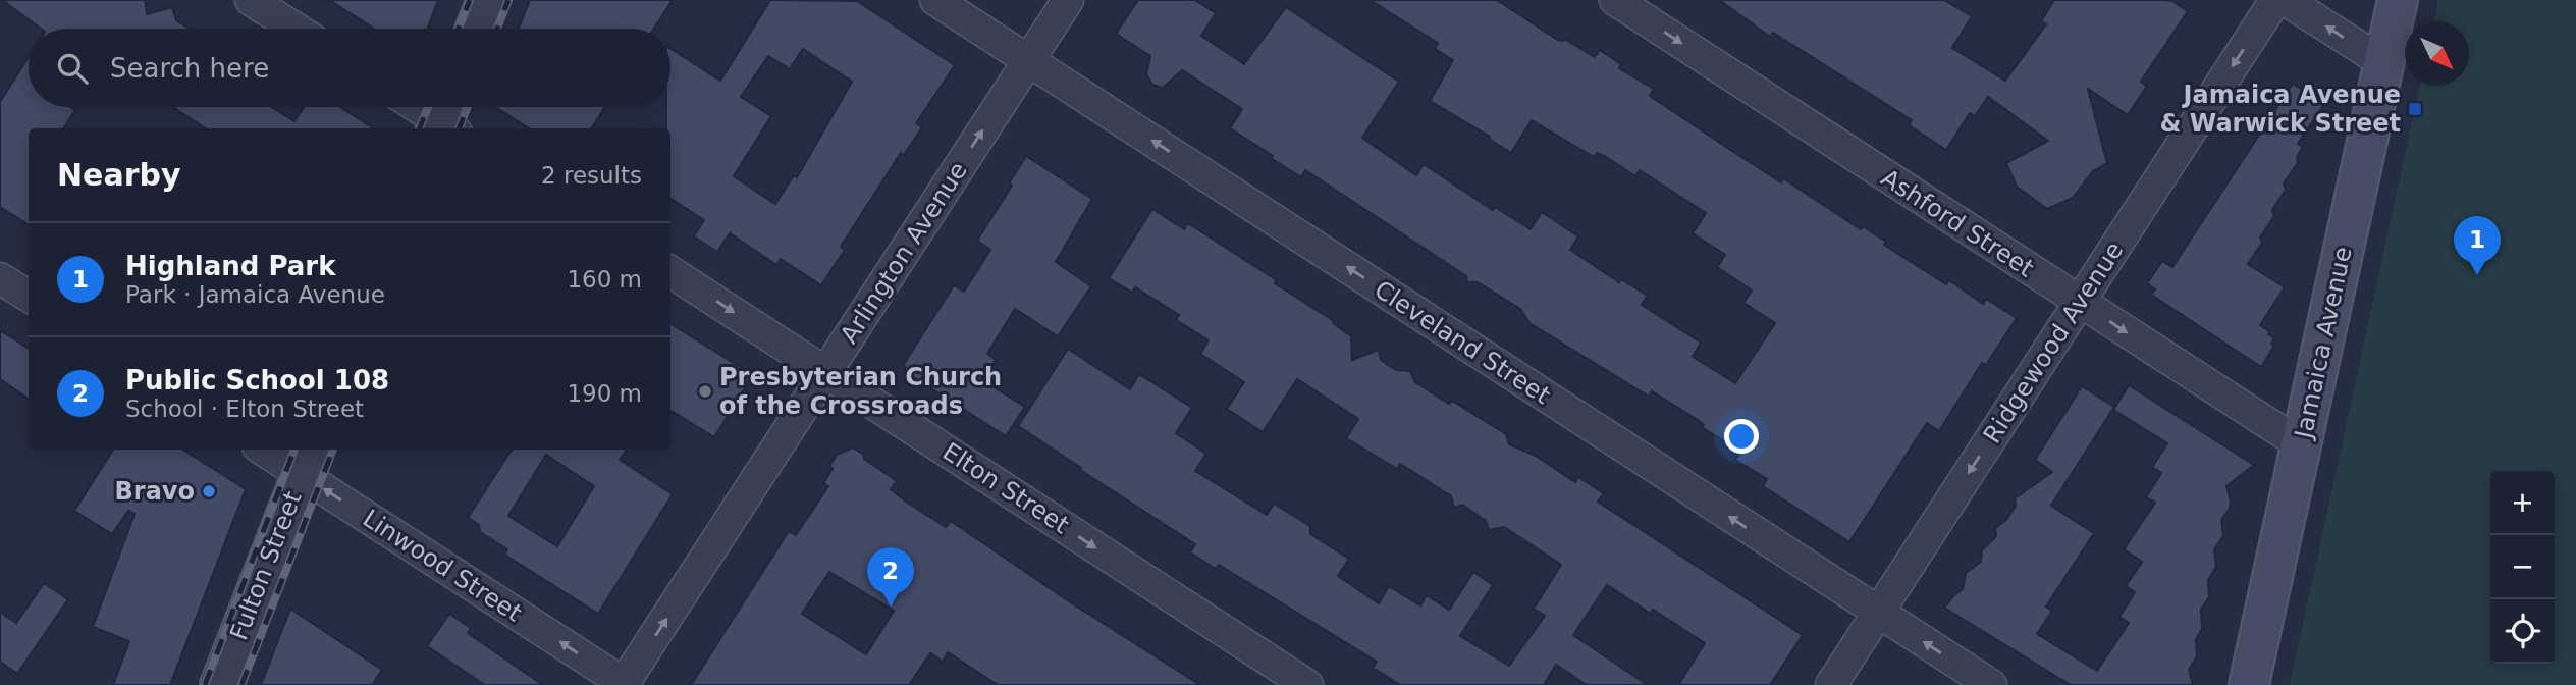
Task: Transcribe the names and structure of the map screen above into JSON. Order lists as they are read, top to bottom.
{
  "streets": {
    "main road": ["Jamaica Avenue"],
    "street": [
      "Ashford Street",
      "Arlington Avenue",
      "Cleveland Street",
      "Ridgewood Avenue",
      "Elton Street",
      "Fulton Street",
      "Linwood Street"
    ]
  },
  "crossings": [
    ["Ashford Street", "Ridgewood Avenue"],
    ["Ashford Street", "Jamaica Avenue"],
    ["Arlington Avenue", "Cleveland Street"],
    ["Arlington Avenue", "Elton Street"],
    ["Arlington Avenue", "Linwood Street"],
    ["Cleveland Street", "Ridgewood Avenue"],
    ["Fulton Street", "Linwood Street"]
  ],
  "one_way": [
    "Ashford Street",
    "Arlington Avenue",
    "Cleveland Street",
    "Ridgewood Avenue",
    "Elton Street",
    "Linwood Street"
  ],
  "places": {
    "transit": ["Jamaica Avenue & Warwick Street"],
    "other": ["Presbyterian Church of the Crossroads", "Bravo"]
  },
  "north": "bottom right",
  "page": {
    "search": "Search here",
    "heading": ["Nearby", "2 results"],
    "pins": ["1", "2"],
    "list": [
      {
        "mark": "1",
        "name": "Highland Park",
        "note": "Park · Jamaica Avenue",
        "value": "160 m"
      },
      {
        "mark": "2",
        "name": "Public School 108",
        "note": "School · Elton Street",
        "value": "190 m"
      }
    ],
    "map_buttons": ["+", "−"]
  }
}
